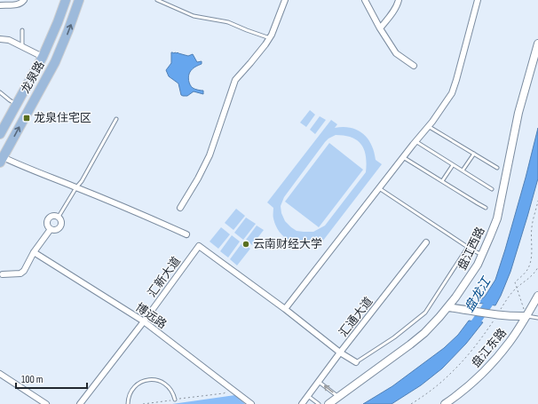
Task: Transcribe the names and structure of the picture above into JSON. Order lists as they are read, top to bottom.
{
  "streets": {
    "main road": ["龙泉路"],
    "street": [
      "盘江西路",
      "汇新大道",
      "博远路",
      "汇通大道",
      "盘江东路"
    ]
  },
  "crossings": [
    ["汇新大道", "博远路"]
  ],
  "water": ["盘龙江"],
  "places": {
    "transit": ["龙泉住宅区"],
    "other": ["云南财经大学"]
  },
  "scale_bar": "100 m"
}
